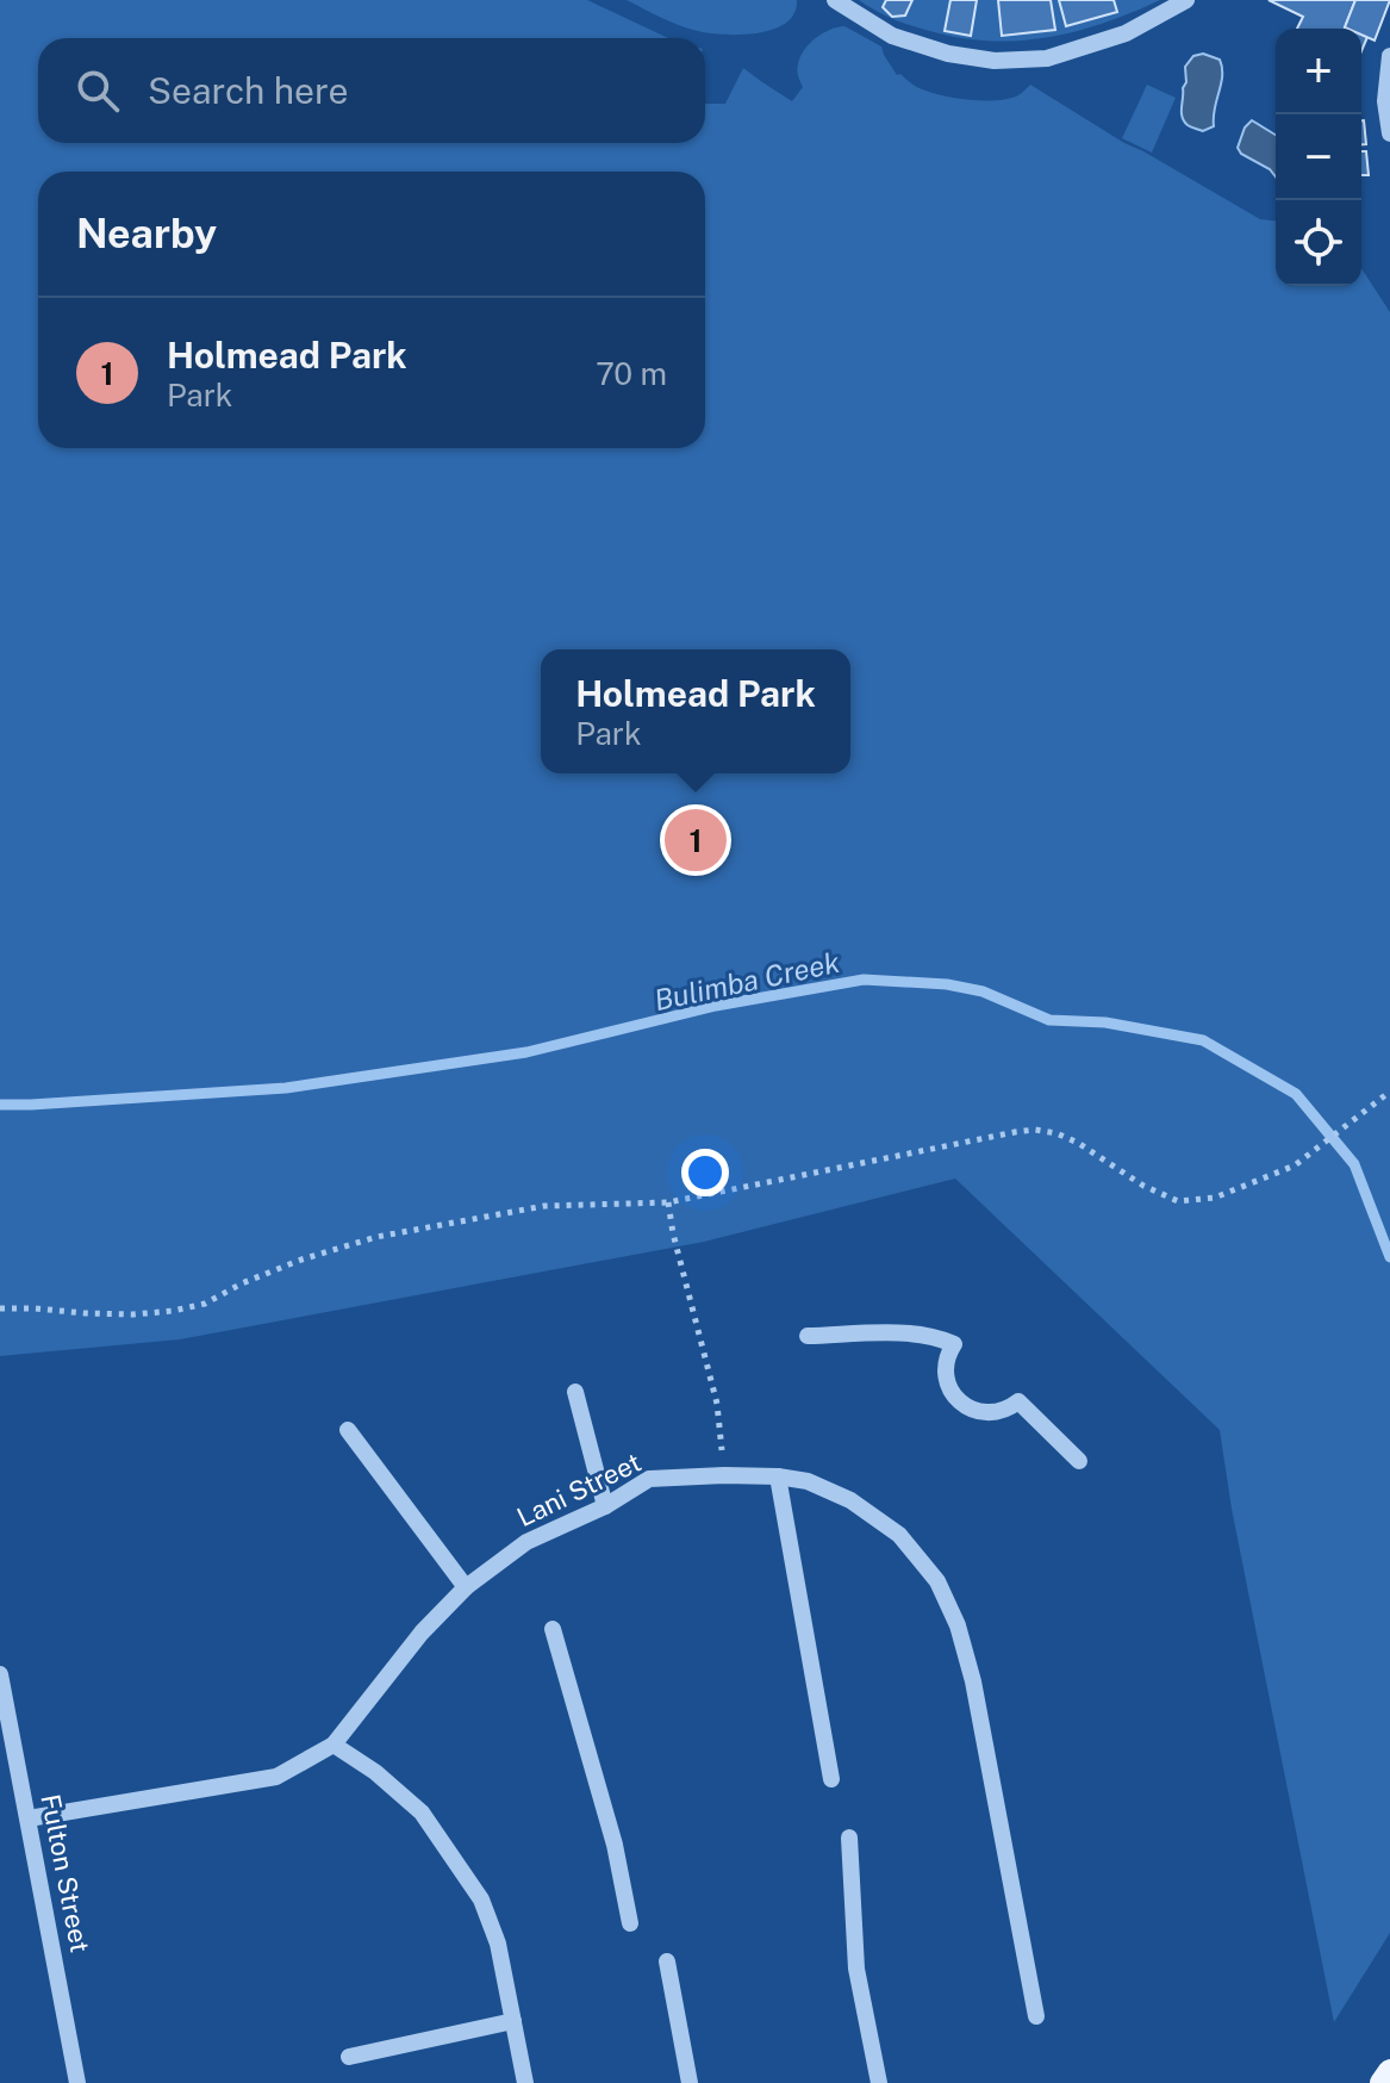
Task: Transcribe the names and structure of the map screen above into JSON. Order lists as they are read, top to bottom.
{
  "streets": {
    "street": ["Lani Street", "Fulton Street"]
  },
  "crossings": [
    ["Lani Street", "Fulton Street"]
  ],
  "water": ["Bulimba Creek"],
  "page": {
    "map_buttons": ["+", "−"],
    "search": "Search here",
    "heading": "Nearby",
    "list": [
      {
        "mark": "1",
        "name": "Holmead Park",
        "note": "Park",
        "value": "70 m"
      }
    ],
    "popup": ["Holmead Park", "Park"],
    "pins": "1"
  }
}
